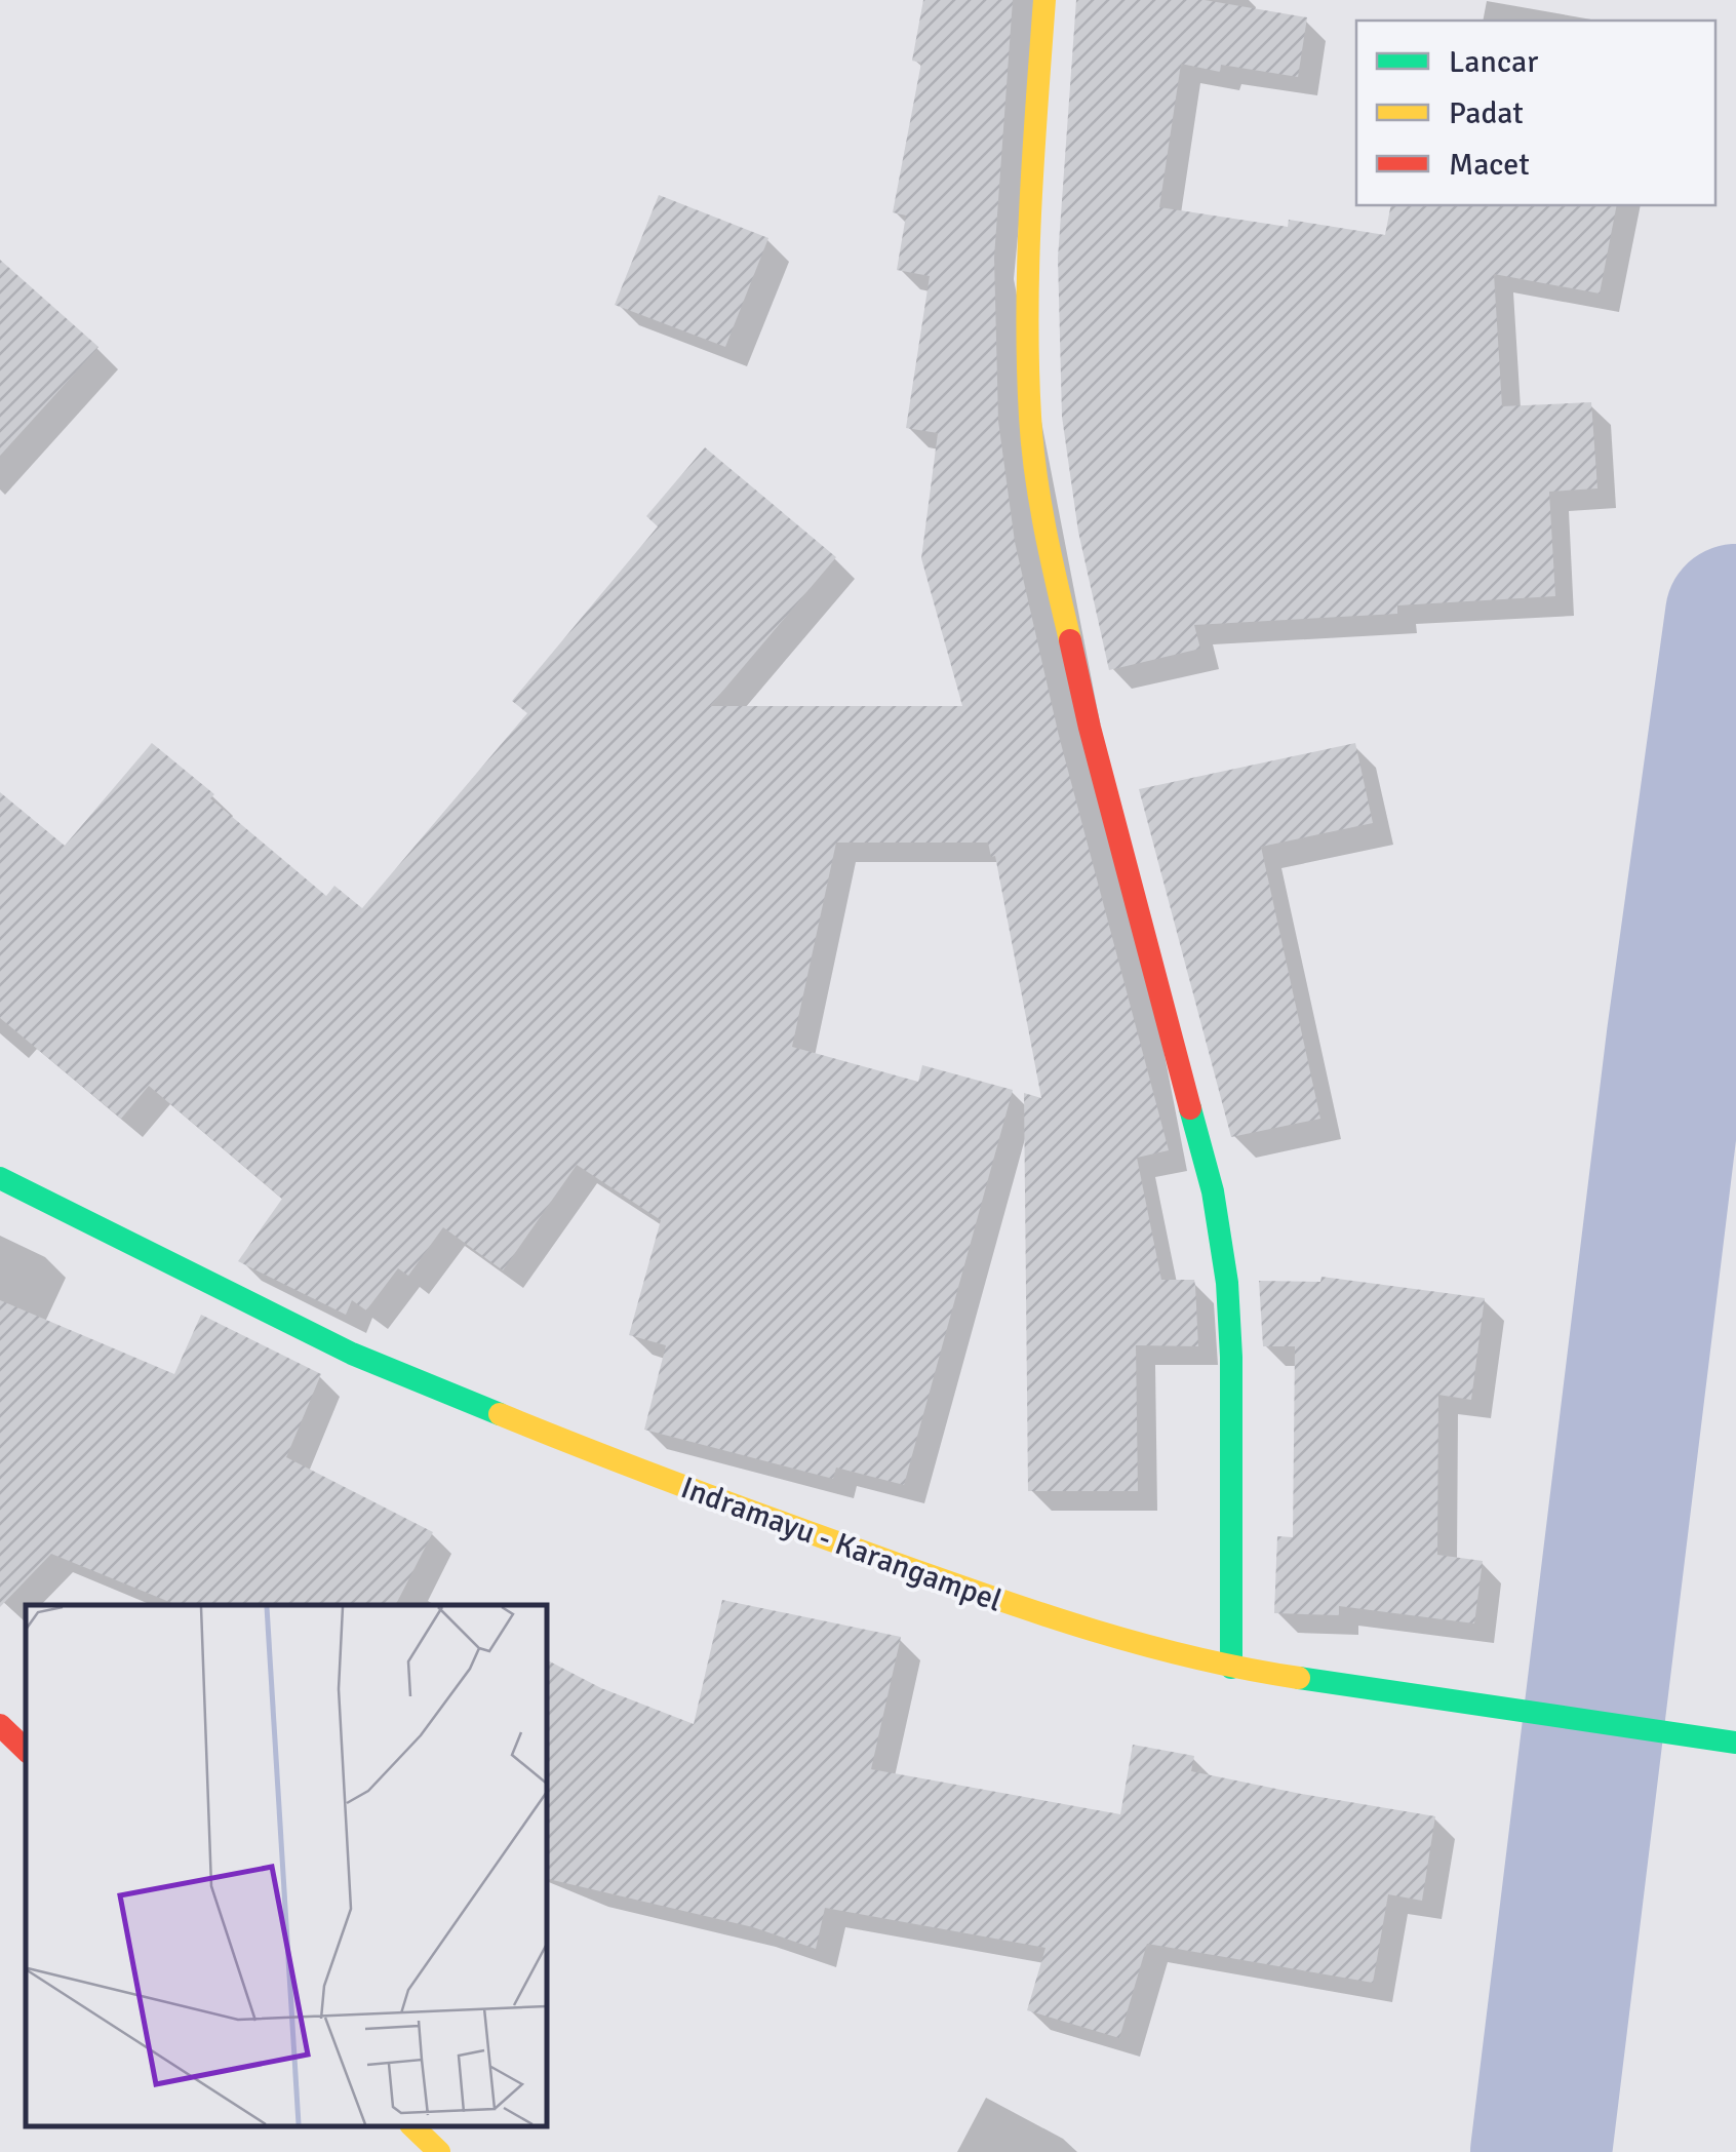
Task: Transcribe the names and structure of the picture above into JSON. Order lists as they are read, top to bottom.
{
  "streets": {
    "street": ["Indramayu - Karangampel"]
  },
  "legend": ["Lancar", "Padat", "Macet"]
}
